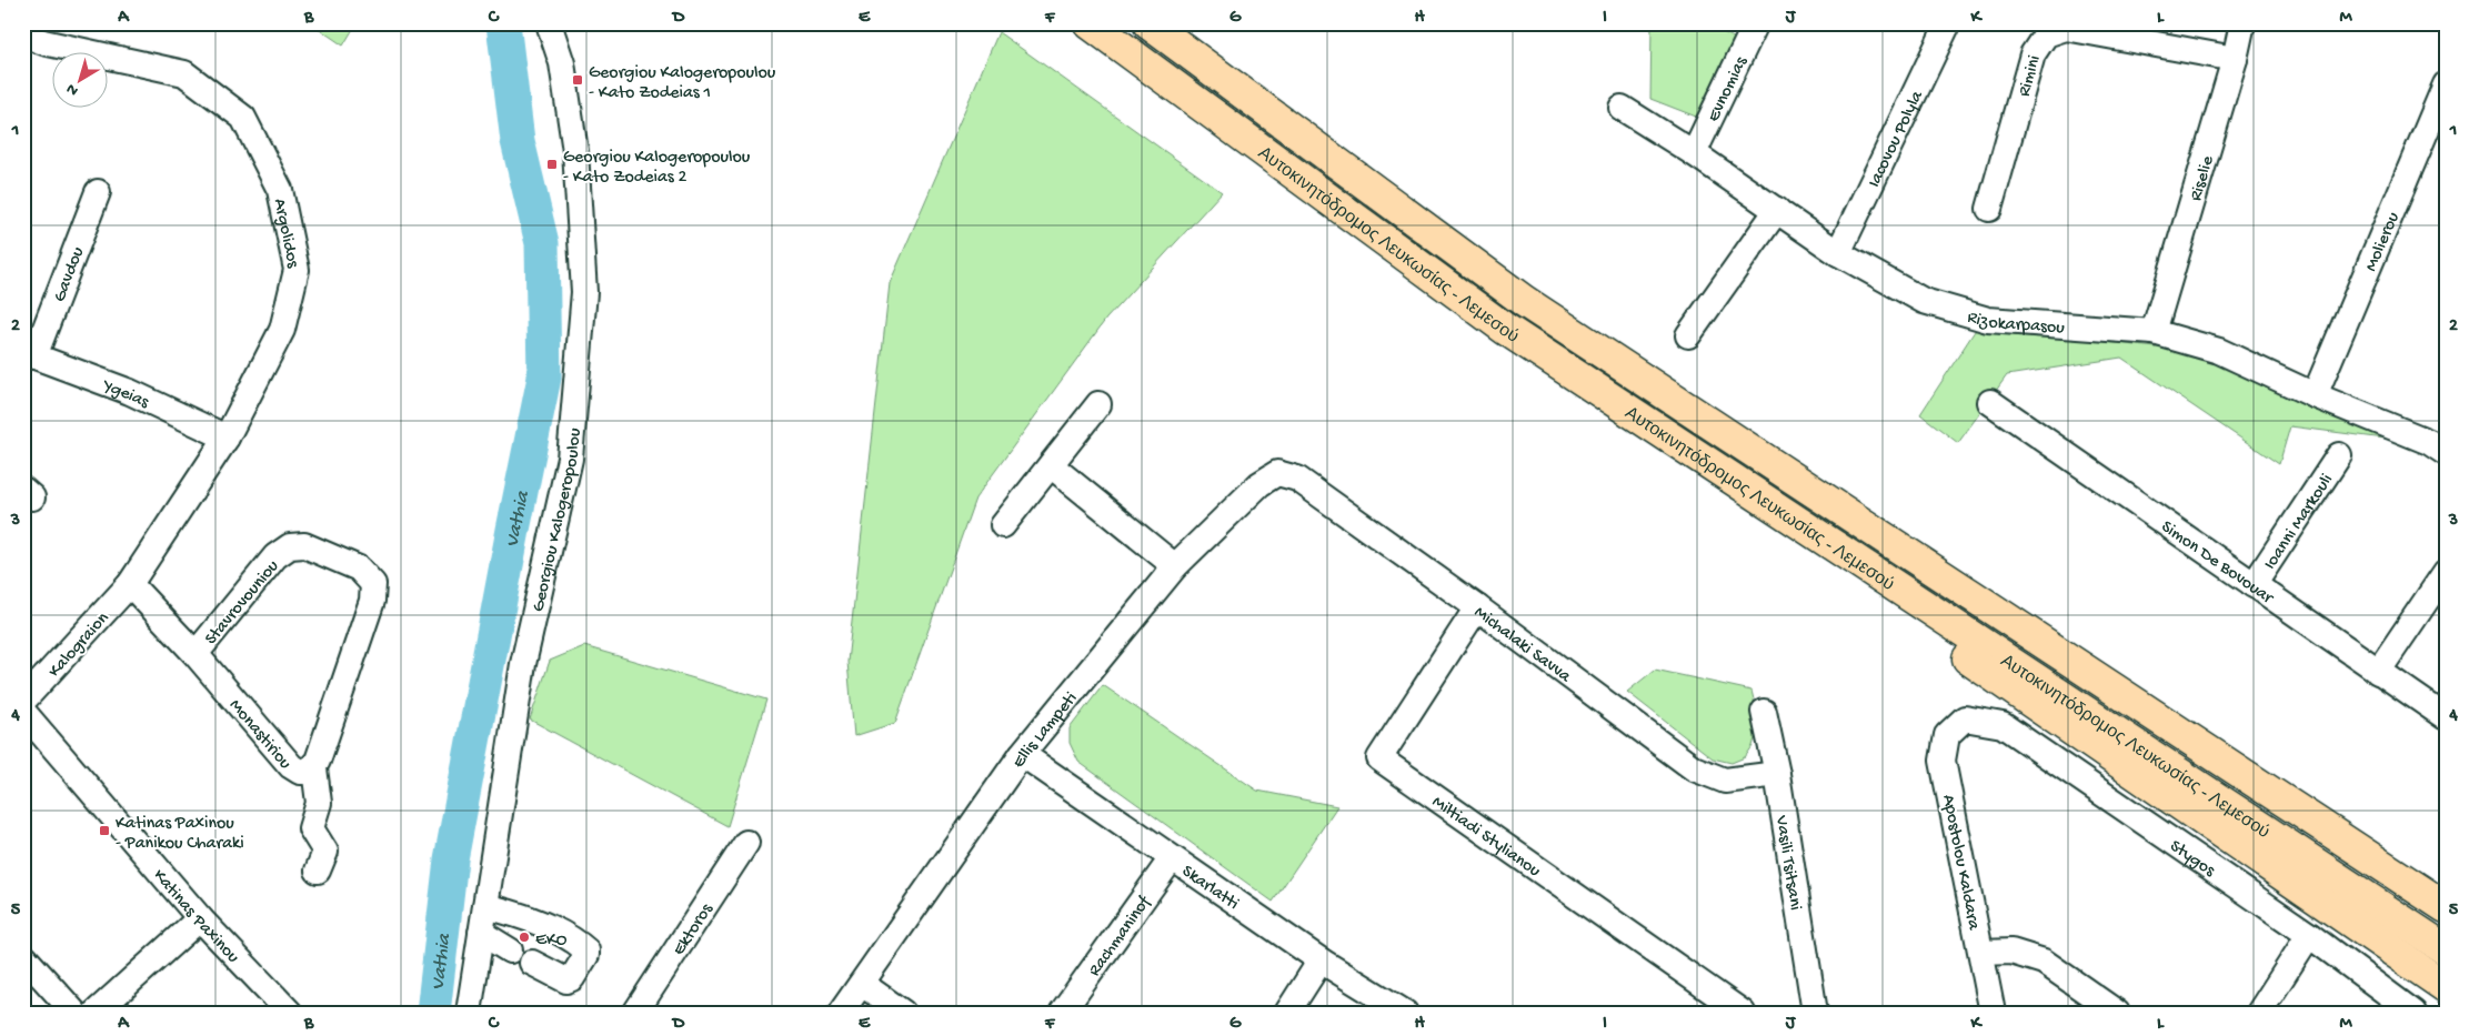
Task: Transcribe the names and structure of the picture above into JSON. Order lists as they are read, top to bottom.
{
  "streets": {
    "highway": ["Αυτοκινητόδρομος Λευκωσίας - Λεμεσού"],
    "street": [
      "Rimini",
      "Evnomias",
      "Iacovou Polyla",
      "Riselie",
      "Argolidos",
      "Molierou",
      "Gavdou",
      "Rizokarpasou",
      "Ygeias",
      "Georgiou Kalogeropoulou",
      "Ioanni Markouli",
      "Simon De Bovouar",
      "Stavrovouniou",
      "Michalaki Savva",
      "Kalograion",
      "Ellis Lampeti",
      "Monastiriou",
      "Miltiadi Stylianou",
      "Stygos",
      "Vasili Tsitsani",
      "Apostolou Kaldara",
      "Skarlatti",
      "Katinas Paxinou",
      "Ektoros",
      "Rachmaninof"
    ]
  },
  "crossings": [
    ["Rimini", "Riselie"],
    ["Evnomias", "Rizokarpasou"],
    ["Iacovou Polyla", "Rizokarpasou"],
    ["Riselie", "Rizokarpasou"],
    ["Argolidos", "Ygeias"],
    ["Argolidos", "Kalograion"],
    ["Argolidos", "Monastiriou"],
    ["Molierou", "Rizokarpasou"],
    ["Gavdou", "Ygeias"],
    ["Ioanni Markouli", "Simon De Bovouar"],
    ["Stavrovouniou", "Monastiriou"],
    ["Michalaki Savva", "Ellis Lampeti"],
    ["Michalaki Savva", "Miltiadi Stylianou"],
    ["Michalaki Savva", "Vasili Tsitsani"],
    ["Kalograion", "Monastiriou"],
    ["Ellis Lampeti", "Skarlatti"],
    ["Stygos", "Apostolou Kaldara"],
    ["Skarlatti", "Rachmaninof"]
  ],
  "water": ["Vathia"],
  "places": {
    "transit": ["Georgiou Kalogeropoulou - Kato Zodeias 1", "Georgiou Kalogeropoulou - Kato Zodeias 2", "Katinas Paxinou - Panikou Charaki"],
    "other": ["EKO"]
  },
  "north": "bottom left",
  "grid": {
    "columns": [
      "A",
      "B",
      "C",
      "D",
      "E",
      "F",
      "G",
      "H",
      "I",
      "J",
      "K",
      "L",
      "M"
    ],
    "rows": [
      "1",
      "2",
      "3",
      "4",
      "5"
    ]
  }
}
